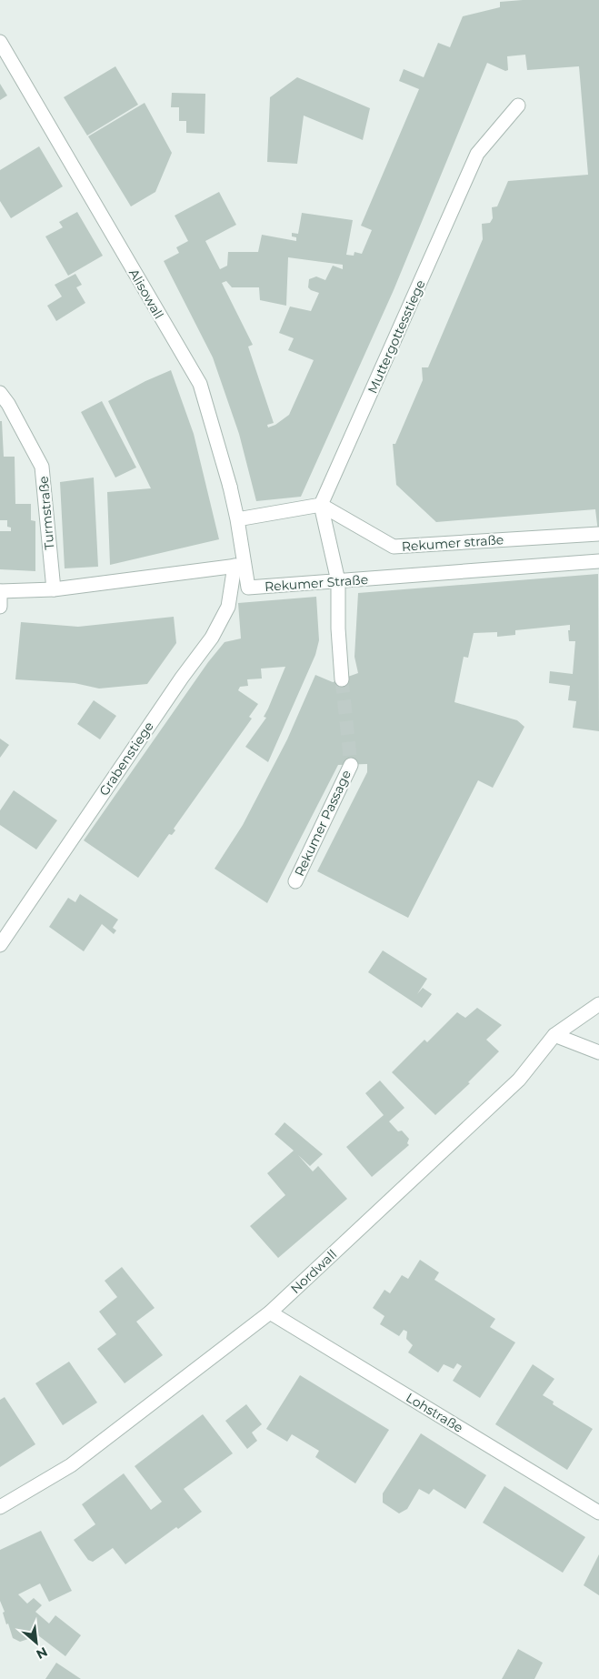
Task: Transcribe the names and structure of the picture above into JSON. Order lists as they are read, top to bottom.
{
  "streets": {
    "street": [
      "Alisowall",
      "Muttergottesstiege",
      "Turmstraße",
      "Rekumer straße",
      "Rekumer Straße",
      "Grabenstiege",
      "Rekumer Passage",
      "Nordwall",
      "Lohstraße"
    ]
  },
  "crossings": [
    ["Alisowall", "Rekumer Straße"],
    ["Alisowall", "Grabenstiege"],
    ["Muttergottesstiege", "Rekumer straße"],
    ["Rekumer Straße", "Grabenstiege"],
    ["Nordwall", "Lohstraße"]
  ],
  "north": "bottom right"
}
